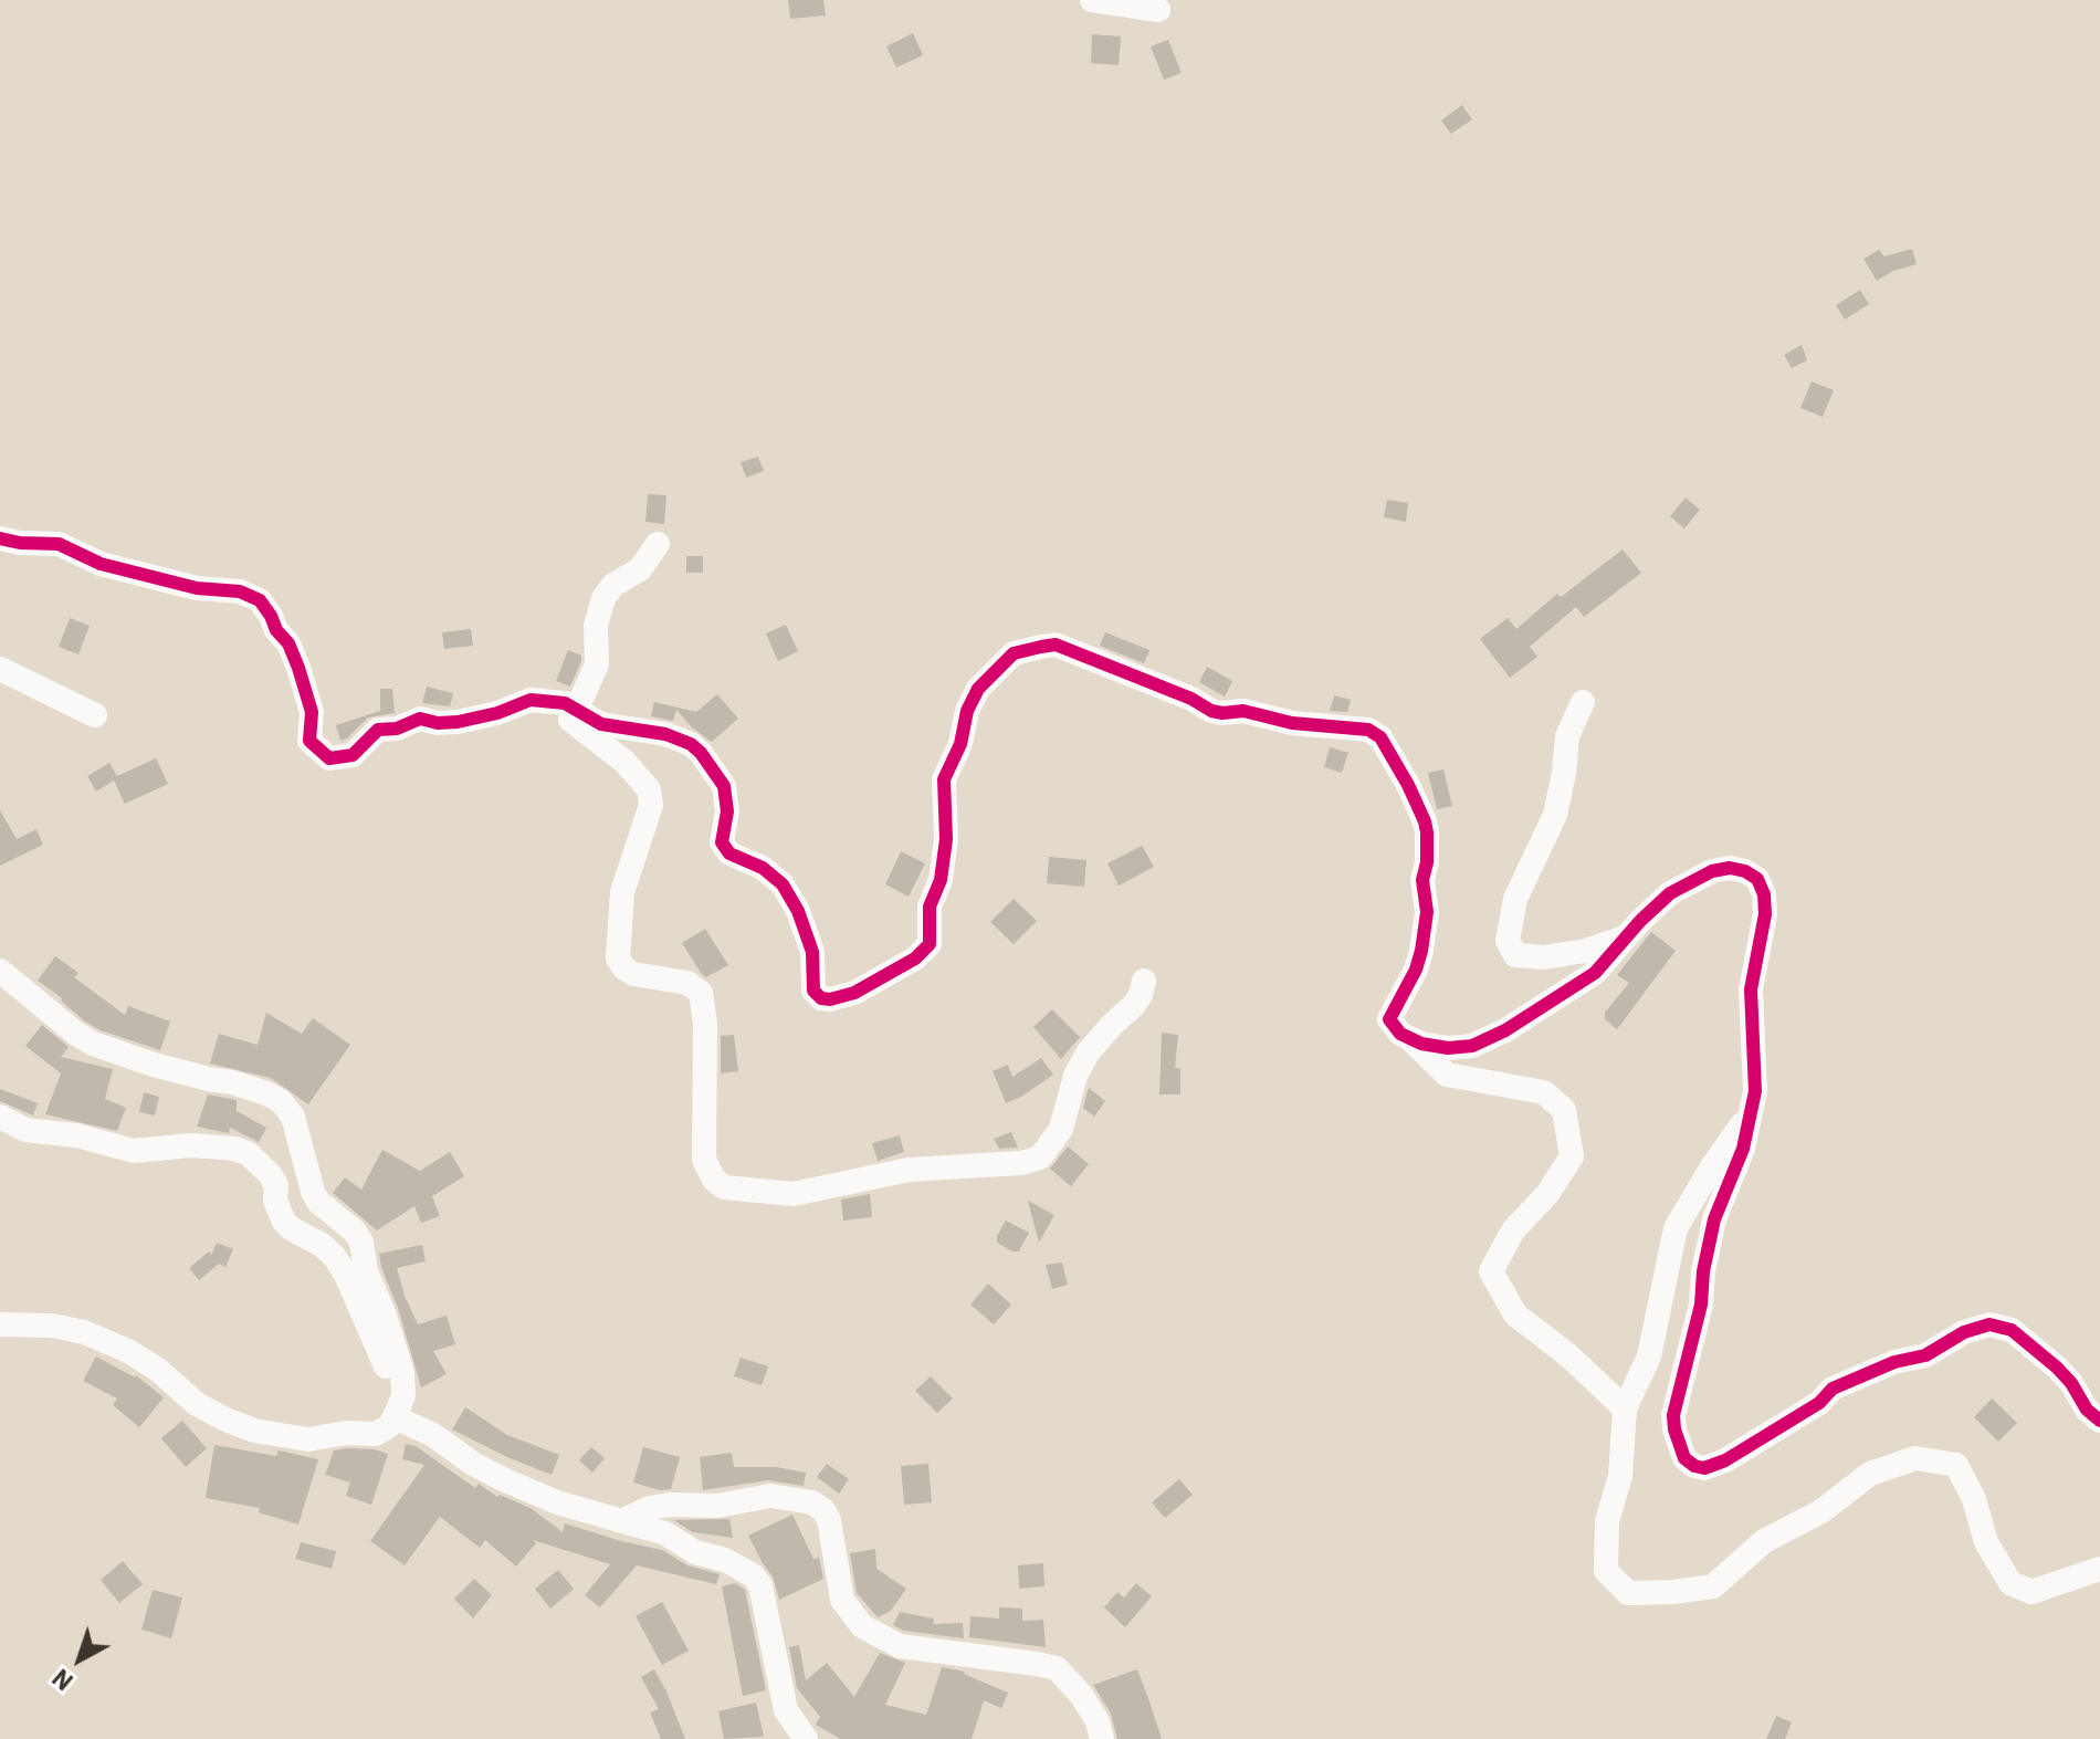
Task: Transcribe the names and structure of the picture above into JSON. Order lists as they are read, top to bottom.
{
  "north": "bottom left"
}
